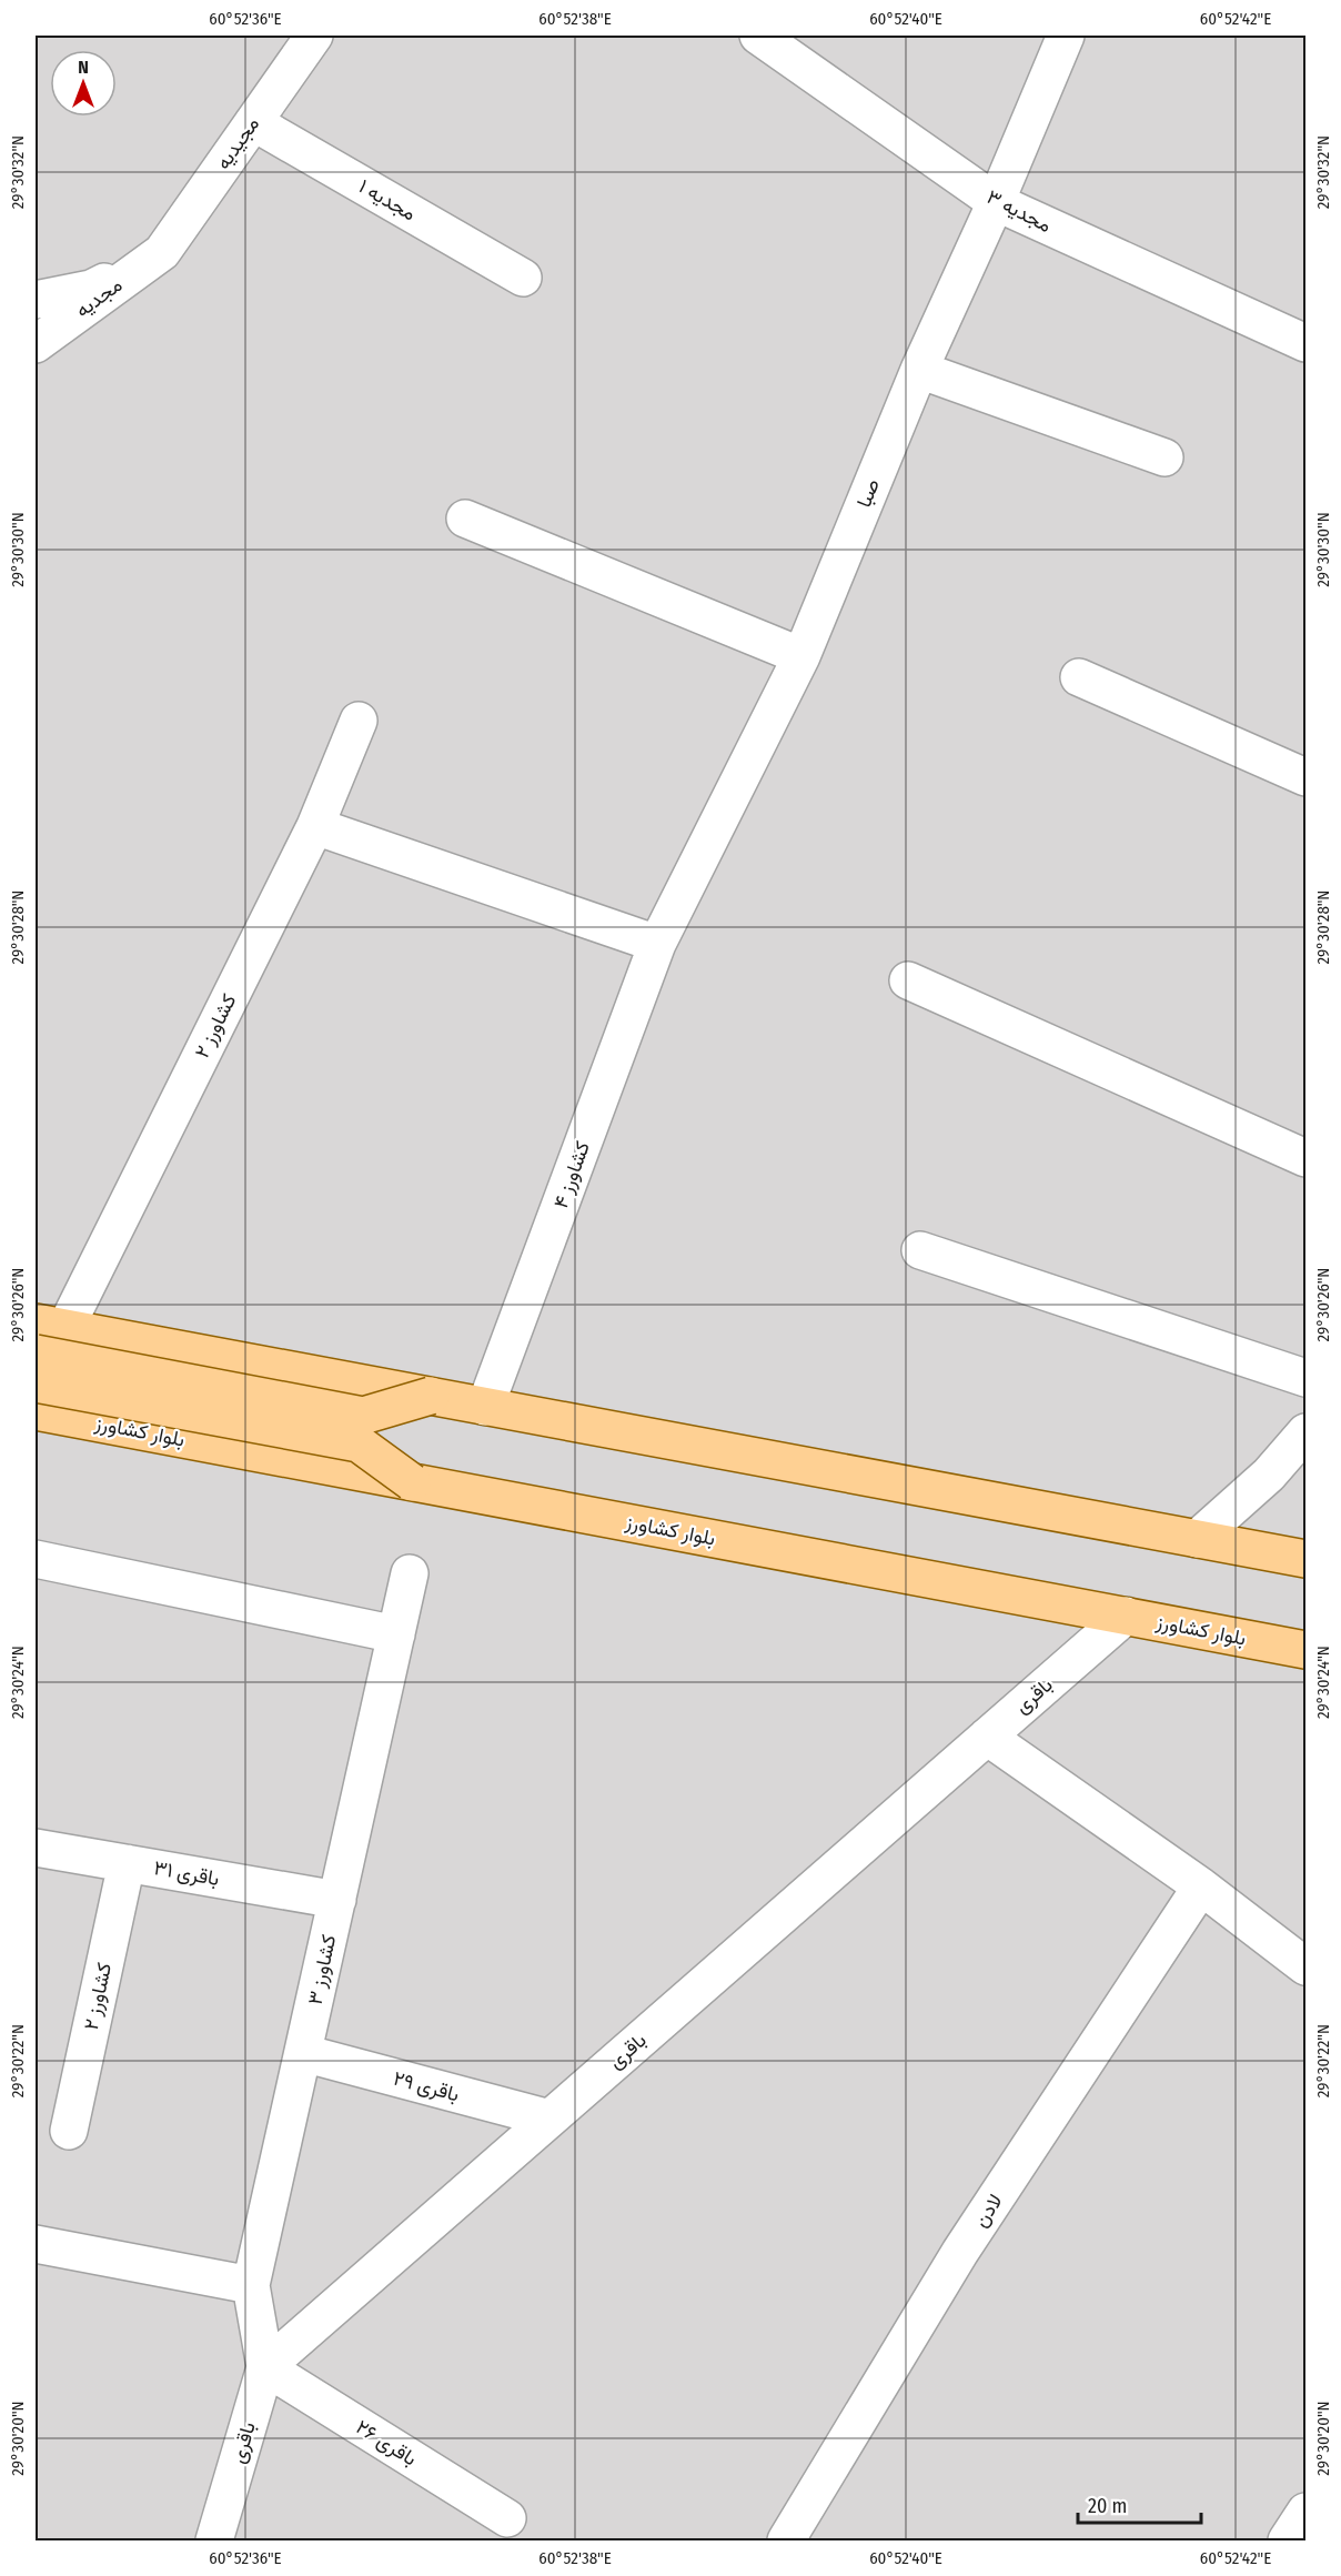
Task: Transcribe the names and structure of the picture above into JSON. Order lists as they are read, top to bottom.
{
  "streets": {
    "main road": ["بلوار کشاورز"],
    "street": [
      "مجیدیه",
      "مجدیه ۱",
      "مجدیه ۳",
      "مجدیه",
      "صبا",
      "کشاورز ۲",
      "کشاورز ۴",
      "باقری",
      "باقری ۳۱",
      "کشاورز ۳",
      "باقری ۲۹",
      "لادن",
      "باقری ۲۶"
    ]
  },
  "crossings": [
    ["مجیدیه", "مجدیه ۱"],
    ["مجیدیه", "مجدیه"],
    ["مجدیه ۳", "صبا"],
    ["صبا", "کشاورز ۴"],
    ["کشاورز ۲", "باقری ۳۱"],
    ["بلوار کشاورز", "باقری"],
    ["باقری", "کشاورز ۳"],
    ["باقری", "باقری ۲۹"],
    ["باقری", "باقری ۲۶"],
    ["باقری ۳۱", "کشاورز ۳"],
    ["کشاورز ۳", "باقری ۲۹"],
    ["کشاورز ۳", "باقری ۲۶"]
  ],
  "scale_bar": "20 m",
  "north": "top",
  "coordinates": [
    "60°52'36\"E",
    "60°52'38\"E",
    "60°52'40\"E",
    "60°52'42\"E",
    "29°30'32\"N",
    "29°30'30\"N",
    "29°30'28\"N",
    "29°30'26\"N",
    "29°30'24\"N",
    "29°30'22\"N",
    "29°30'20\"N"
  ]
}
